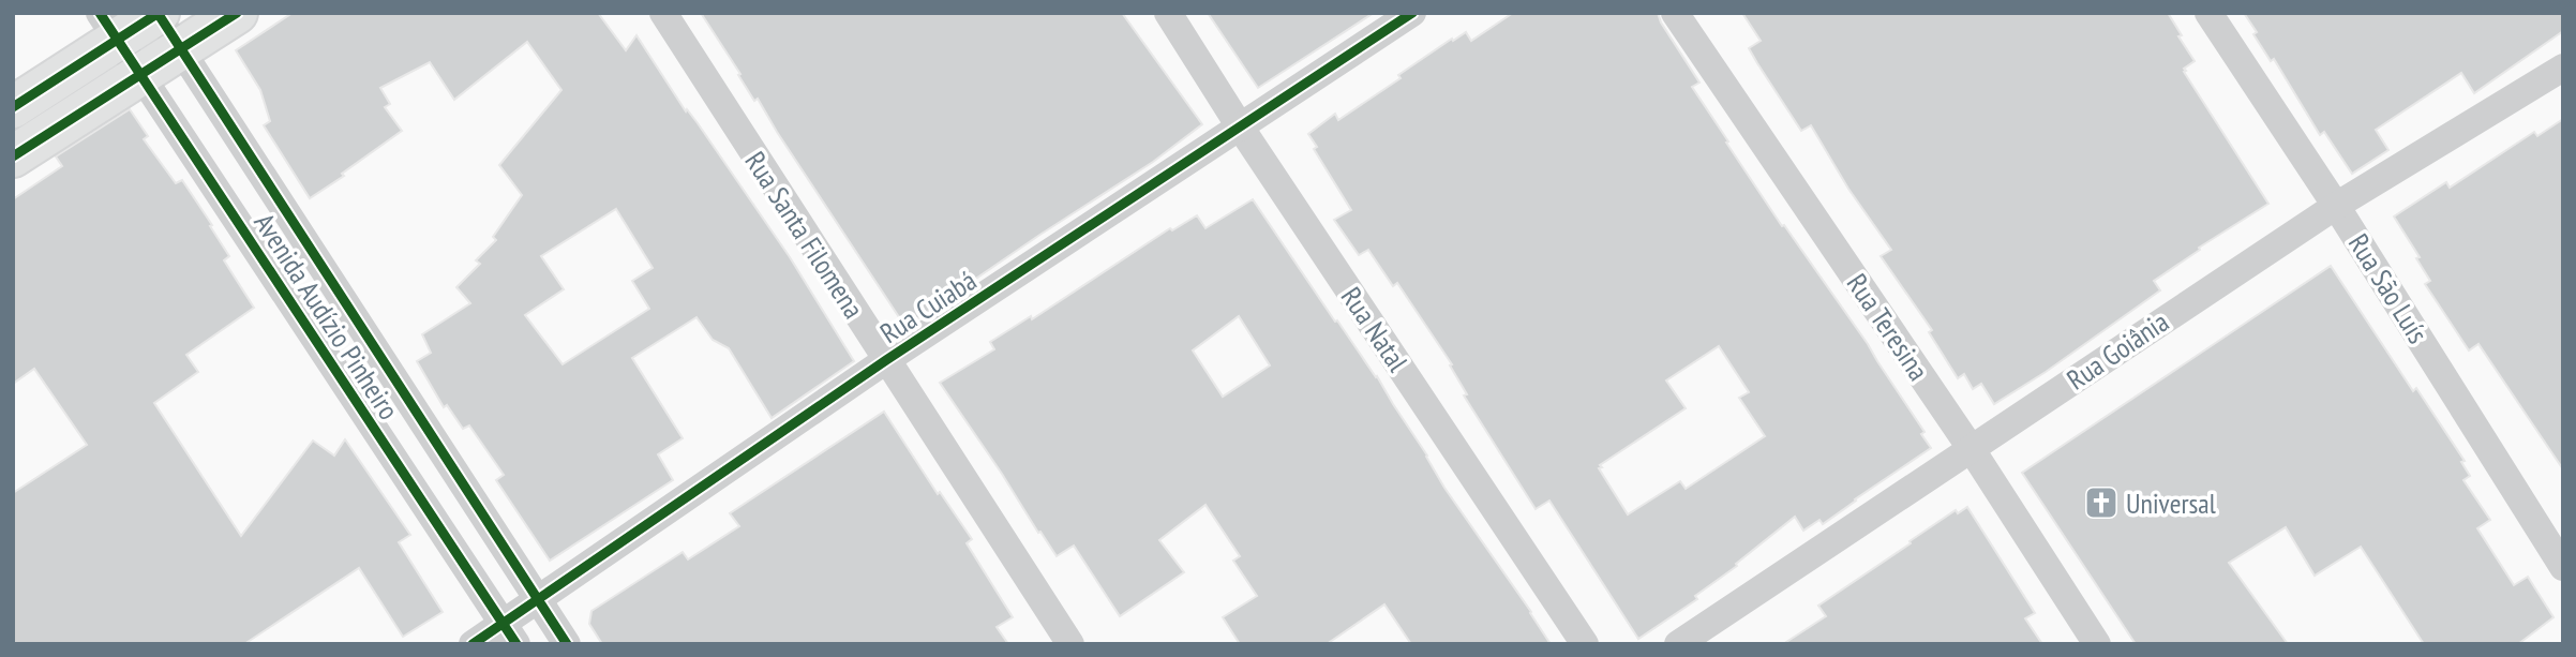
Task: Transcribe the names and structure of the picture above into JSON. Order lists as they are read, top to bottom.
{
  "streets": {
    "street": [
      "Rua Santa Filomena",
      "Rua São Luís",
      "Rua Cuiabá",
      "Avenida Audízio Pinheiro",
      "Rua Teresina",
      "Rua Natal",
      "Rua Goiânia"
    ]
  },
  "crossings": [
    ["Rua Santa Filomena", "Rua Cuiabá"],
    ["Rua São Luís", "Rua Goiânia"],
    ["Rua Cuiabá", "Avenida Audízio Pinheiro"],
    ["Rua Cuiabá", "Rua Natal"],
    ["Rua Teresina", "Rua Goiânia"]
  ],
  "places": {
    "church": ["Universal"]
  }
}
